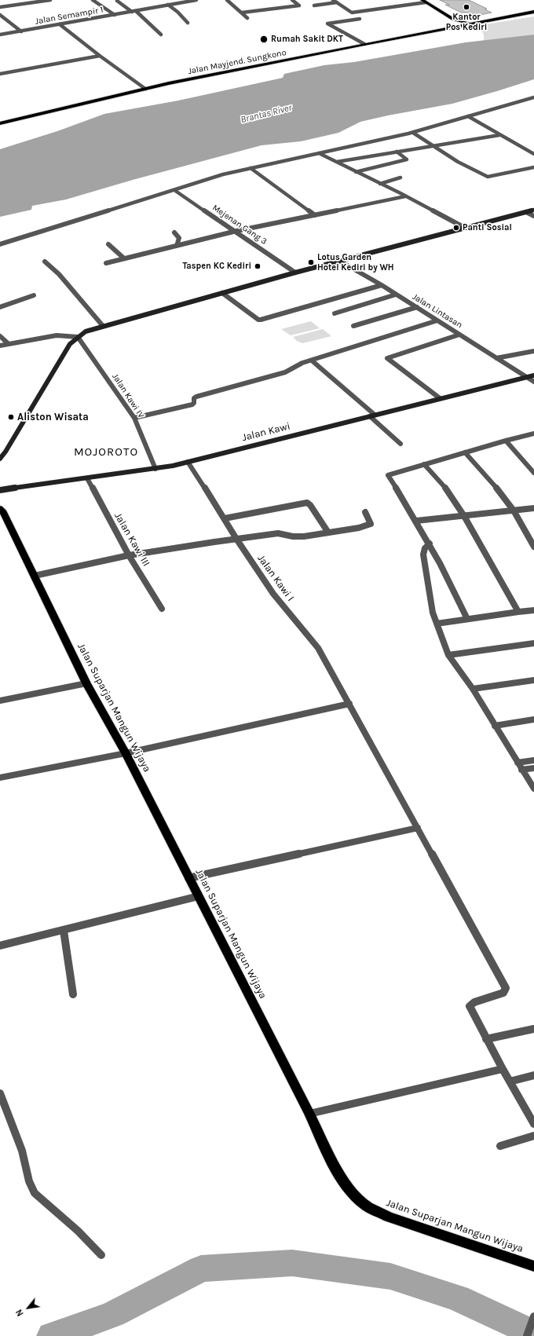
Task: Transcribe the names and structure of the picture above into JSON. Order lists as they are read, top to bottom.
{
  "streets": {
    "highway": ["Jalan Suparjan Mangun Wijaya"],
    "main road": ["Jalan Mayjend. Sungkono", "Jalan Kawi"],
    "street": [
      "Jalan Semampir 1",
      "Mejenan Gang 3",
      "Jalan Lintasan",
      "Jalan Kawi IV",
      "Jalan Kawi III",
      "Jalan Kawi I"
    ]
  },
  "crossings": [
    ["Jalan Lintasan", "Jalan Kawi"],
    ["Jalan Kawi IV", "Jalan Kawi"],
    ["Jalan Kawi", "Jalan Kawi III"],
    ["Jalan Kawi", "Jalan Kawi I"]
  ],
  "districts": ["MOJOROTO"],
  "water": ["Brantas River"],
  "places": [
    "Kantor Pos Kediri",
    "Rumah Sakit DKT",
    "Panti Sosial",
    "Lotus Garden Hotel Kediri by WH",
    "Taspen KC Kediri",
    "Aliston Wisata"
  ],
  "north": "bottom left"
}
